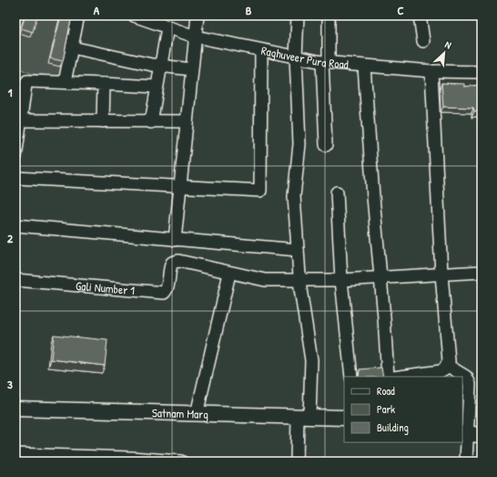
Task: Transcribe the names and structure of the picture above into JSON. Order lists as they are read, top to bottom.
{
  "streets": {
    "street": ["Raghuveer Pura Road", "Gali Number 1", "Satnam Marg"]
  },
  "legend": ["Road", "Park", "Building"],
  "north": "top right",
  "grid": {
    "columns": ["A", "B", "C"],
    "rows": ["1", "2", "3"]
  }
}
